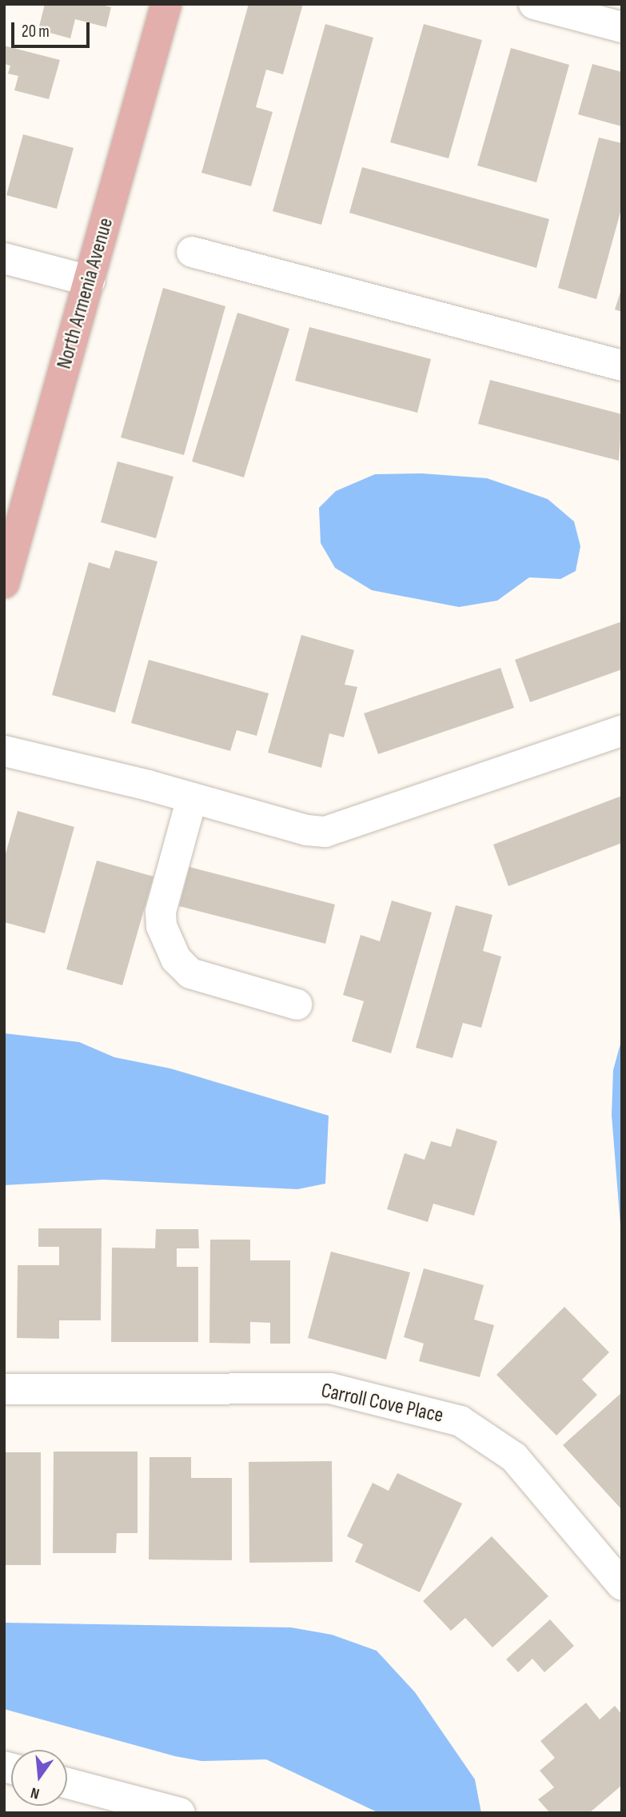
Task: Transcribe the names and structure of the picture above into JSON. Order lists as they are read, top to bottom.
{
  "streets": {
    "main road": ["North Armenia Avenue"],
    "street": ["Carroll Cove Place"]
  },
  "scale_bar": "20 m",
  "north": "bottom"
}
